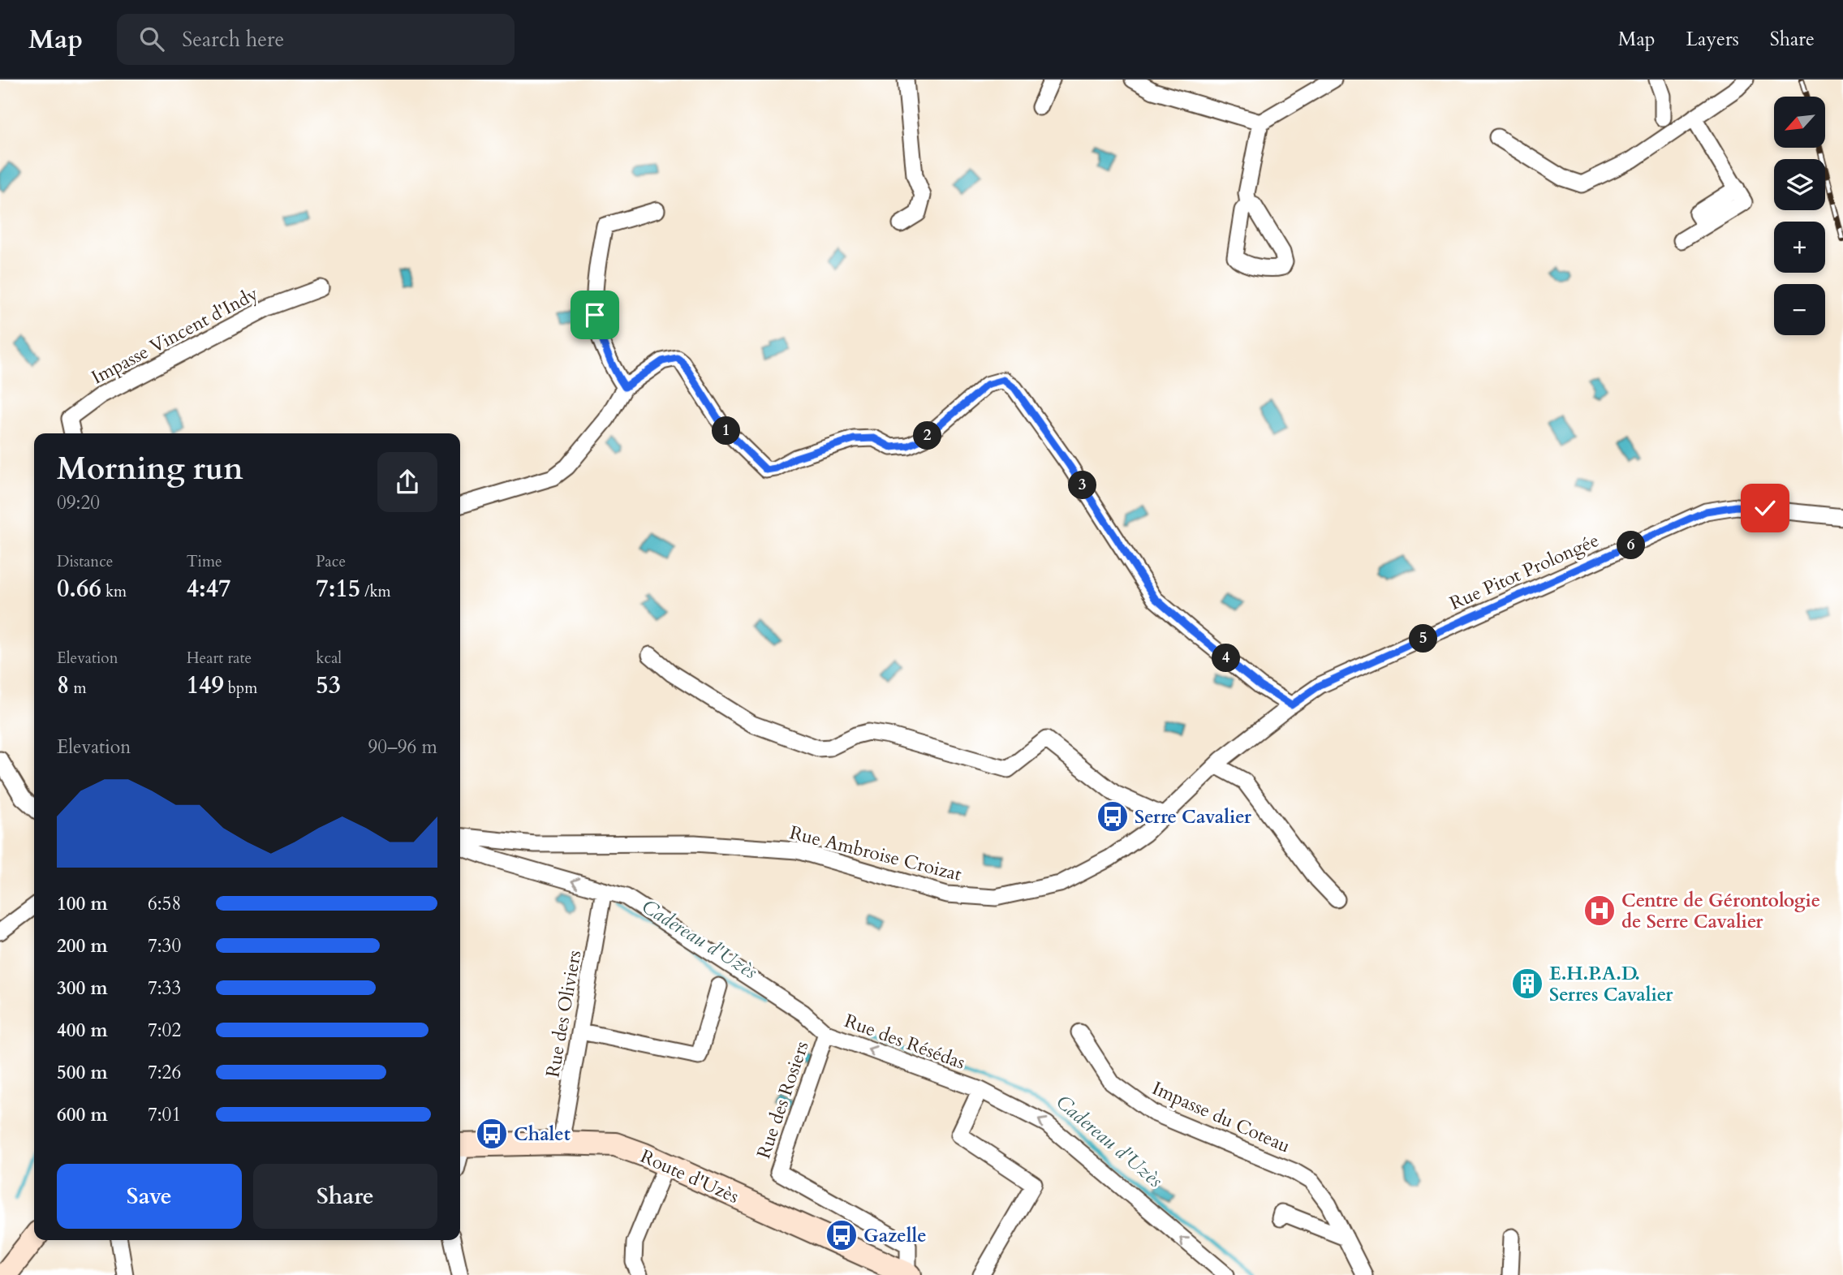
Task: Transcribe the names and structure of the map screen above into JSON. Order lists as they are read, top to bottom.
{
  "streets": {
    "main road": ["Route d'Uzès"],
    "street": [
      "Impasse Vincent d'Indy",
      "Rue Pitot Prolongée",
      "Rue Ambroise Croizat",
      "Rue des Oliviers",
      "Rue des Résédas",
      "Rue des Rosiers",
      "Impasse du Coteau"
    ]
  },
  "crossings": [
    ["Rue Pitot Prolongée", "Rue Ambroise Croizat"],
    ["Rue des Oliviers", "Rue des Résédas"],
    ["Rue des Oliviers", "Route d'Uzès"],
    ["Rue des Résédas", "Rue des Rosiers"],
    ["Rue des Rosiers", "Route d'Uzès"]
  ],
  "one_way": ["Rue des Résédas"],
  "water": ["Cadereau d'Uzès"],
  "places": {
    "bus stop": ["Serre Cavalier", "Chalet", "Gazelle"],
    "hospital": ["Centre de Gérontologie de Serre Cavalier"],
    "building": ["E.H.P.A.D. Serres Cavalier"]
  },
  "north": "bottom left",
  "page": {
    "header": "Map",
    "search": "Search here",
    "nav": ["Map", "Layers", "Share"],
    "map_buttons": ["+", "−"],
    "pins": [
      "1",
      "2",
      "3",
      "6",
      "5",
      "4"
    ],
    "heading": ["Morning run", "09:20"],
    "stats": [
      ["Distance", "0.66 km"],
      ["Time", "4:47"],
      ["Pace", "7:15 /km"],
      ["Elevation", "8 m"],
      ["Heart rate", "149 bpm"],
      ["kcal", "53"]
    ],
    "chart": ["Elevation", "90–96 m"],
    "list": [
      {
        "name": "100 m",
        "note": "6:58"
      },
      {
        "name": "200 m",
        "note": "7:30"
      },
      {
        "name": "300 m",
        "note": "7:33"
      },
      {
        "name": "400 m",
        "note": "7:02"
      },
      {
        "name": "500 m",
        "note": "7:26"
      },
      {
        "name": "600 m",
        "note": "7:01"
      }
    ],
    "buttons": ["Save", "Share"]
  }
}
